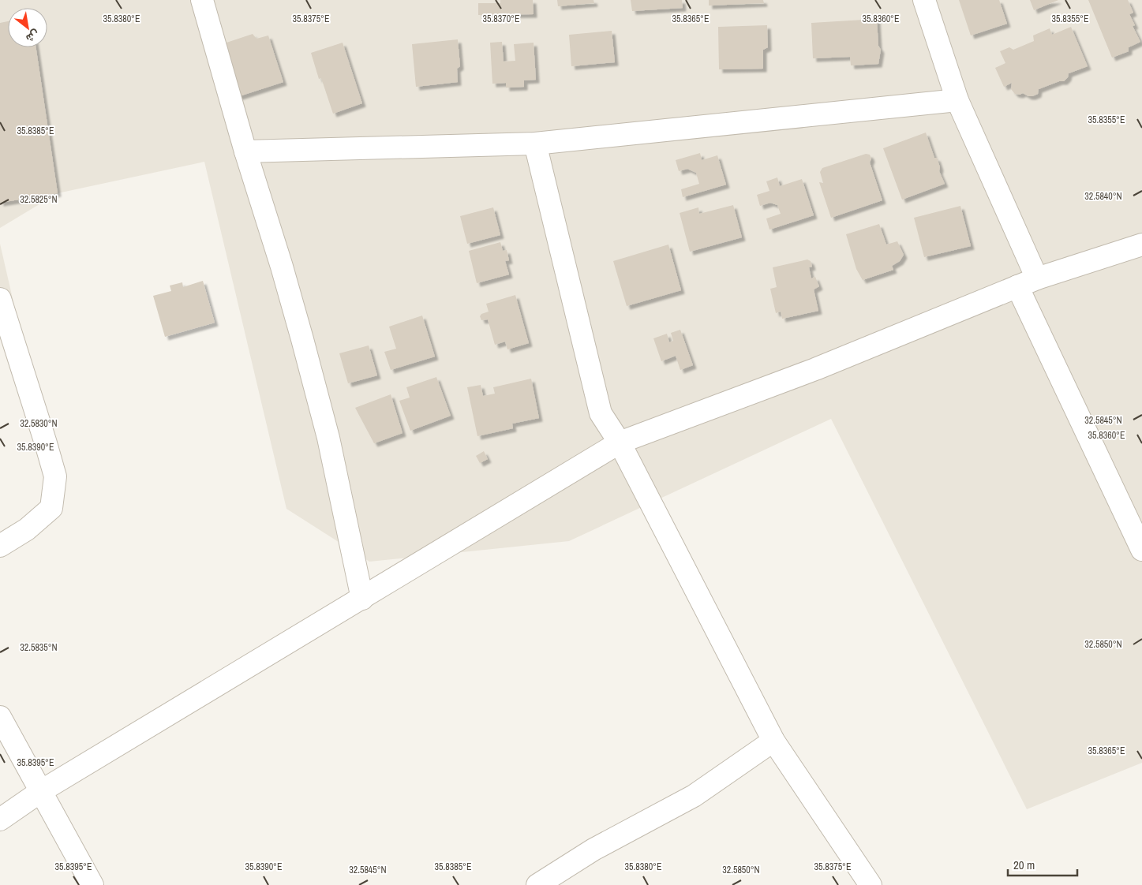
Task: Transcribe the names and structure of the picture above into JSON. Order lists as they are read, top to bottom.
{
  "scale_bar": "20 m",
  "north": "bottom right",
  "coordinates": [
    "35.8380°E",
    "35.8375°E",
    "35.8370°E",
    "35.8365°E",
    "35.8360°E",
    "35.8355°E",
    "35.8385°E",
    "32.5840°N",
    "32.5825°N",
    "32.5845°N",
    "32.5830°N",
    "35.8390°E",
    "32.5850°N",
    "32.5835°N",
    "35.8395°E"
  ]
}
